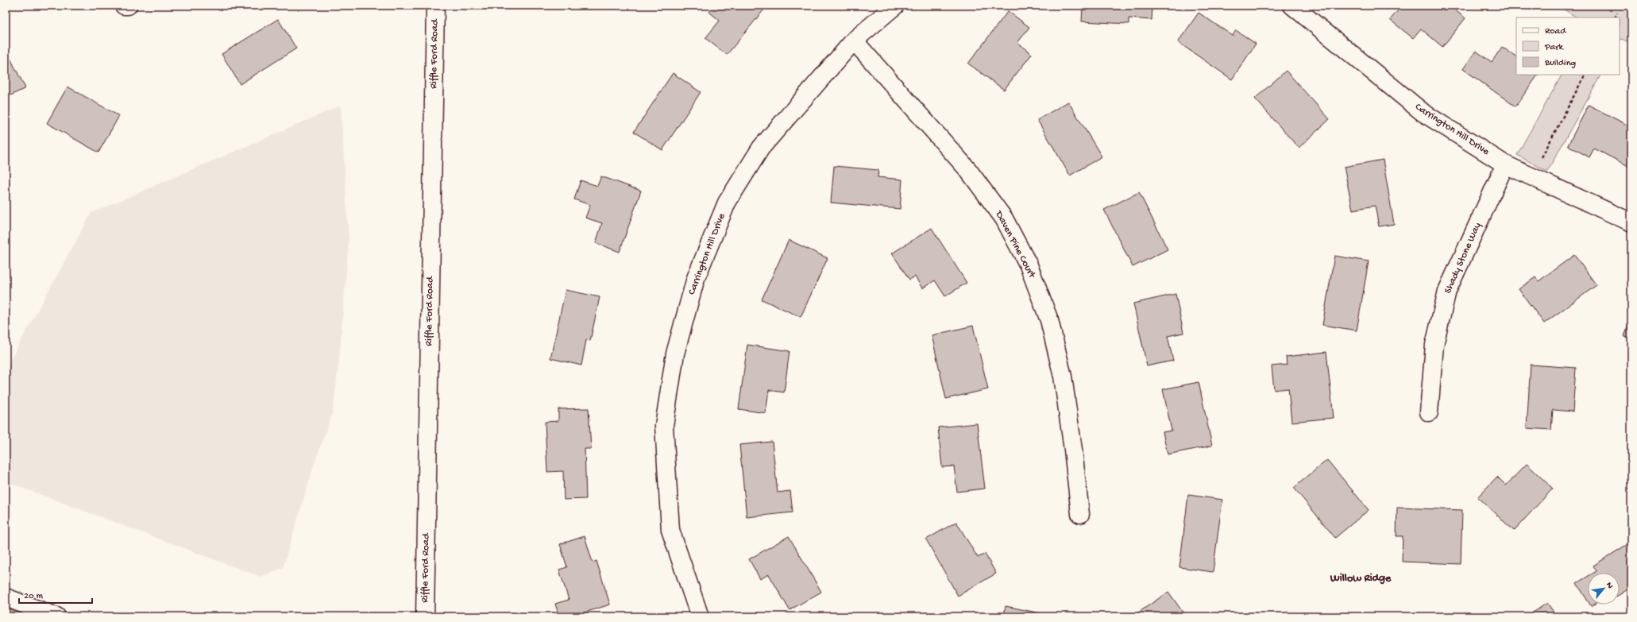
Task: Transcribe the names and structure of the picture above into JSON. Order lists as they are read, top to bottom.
{
  "streets": {
    "street": [
      "Riffle Ford Road",
      "Carrington Hill Drive",
      "Daven Pine Court",
      "Shady Stone Way"
    ]
  },
  "crossings": [
    ["Carrington Hill Drive", "Daven Pine Court"],
    ["Carrington Hill Drive", "Shady Stone Way"]
  ],
  "districts": ["Willow Ridge"],
  "legend": ["Road", "Park", "Building"],
  "scale_bar": "20 m",
  "north": "top right"
}
